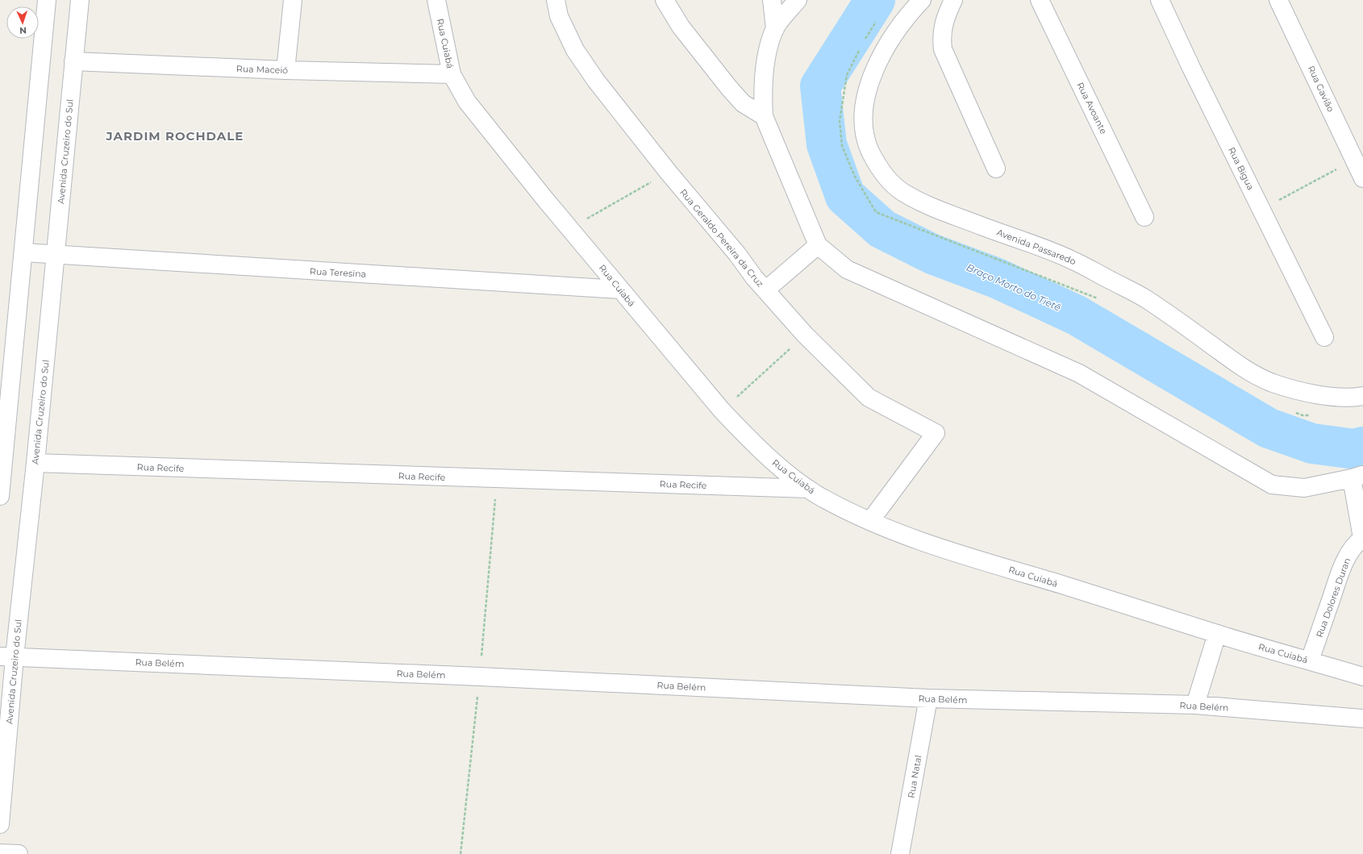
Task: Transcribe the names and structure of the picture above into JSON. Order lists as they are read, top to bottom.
{
  "streets": {
    "street": [
      "Rua Cuiabá",
      "Rua Maceió",
      "Rua Gavião",
      "Rua Avoante",
      "Avenida Cruzeiro do Sul",
      "Rua Bigua",
      "Rua Geraldo Pereira da Cruz",
      "Avenida Passaredo",
      "Rua Teresina",
      "Rua Recife",
      "Rua Dolores Duran",
      "Rua Belém",
      "Rua Natal"
    ]
  },
  "crossings": [
    ["Rua Cuiabá", "Rua Maceió"],
    ["Rua Cuiabá", "Rua Geraldo Pereira da Cruz"],
    ["Rua Cuiabá", "Rua Teresina"],
    ["Rua Cuiabá", "Rua Recife"],
    ["Rua Cuiabá", "Rua Dolores Duran"],
    ["Rua Maceió", "Avenida Cruzeiro do Sul"],
    ["Avenida Cruzeiro do Sul", "Rua Teresina"],
    ["Avenida Cruzeiro do Sul", "Rua Recife"],
    ["Avenida Cruzeiro do Sul", "Rua Belém"],
    ["Rua Belém", "Rua Natal"]
  ],
  "districts": ["JARDIM ROCHDALE"],
  "water": ["Braço Morto do Tietê"],
  "north": "bottom"
}
